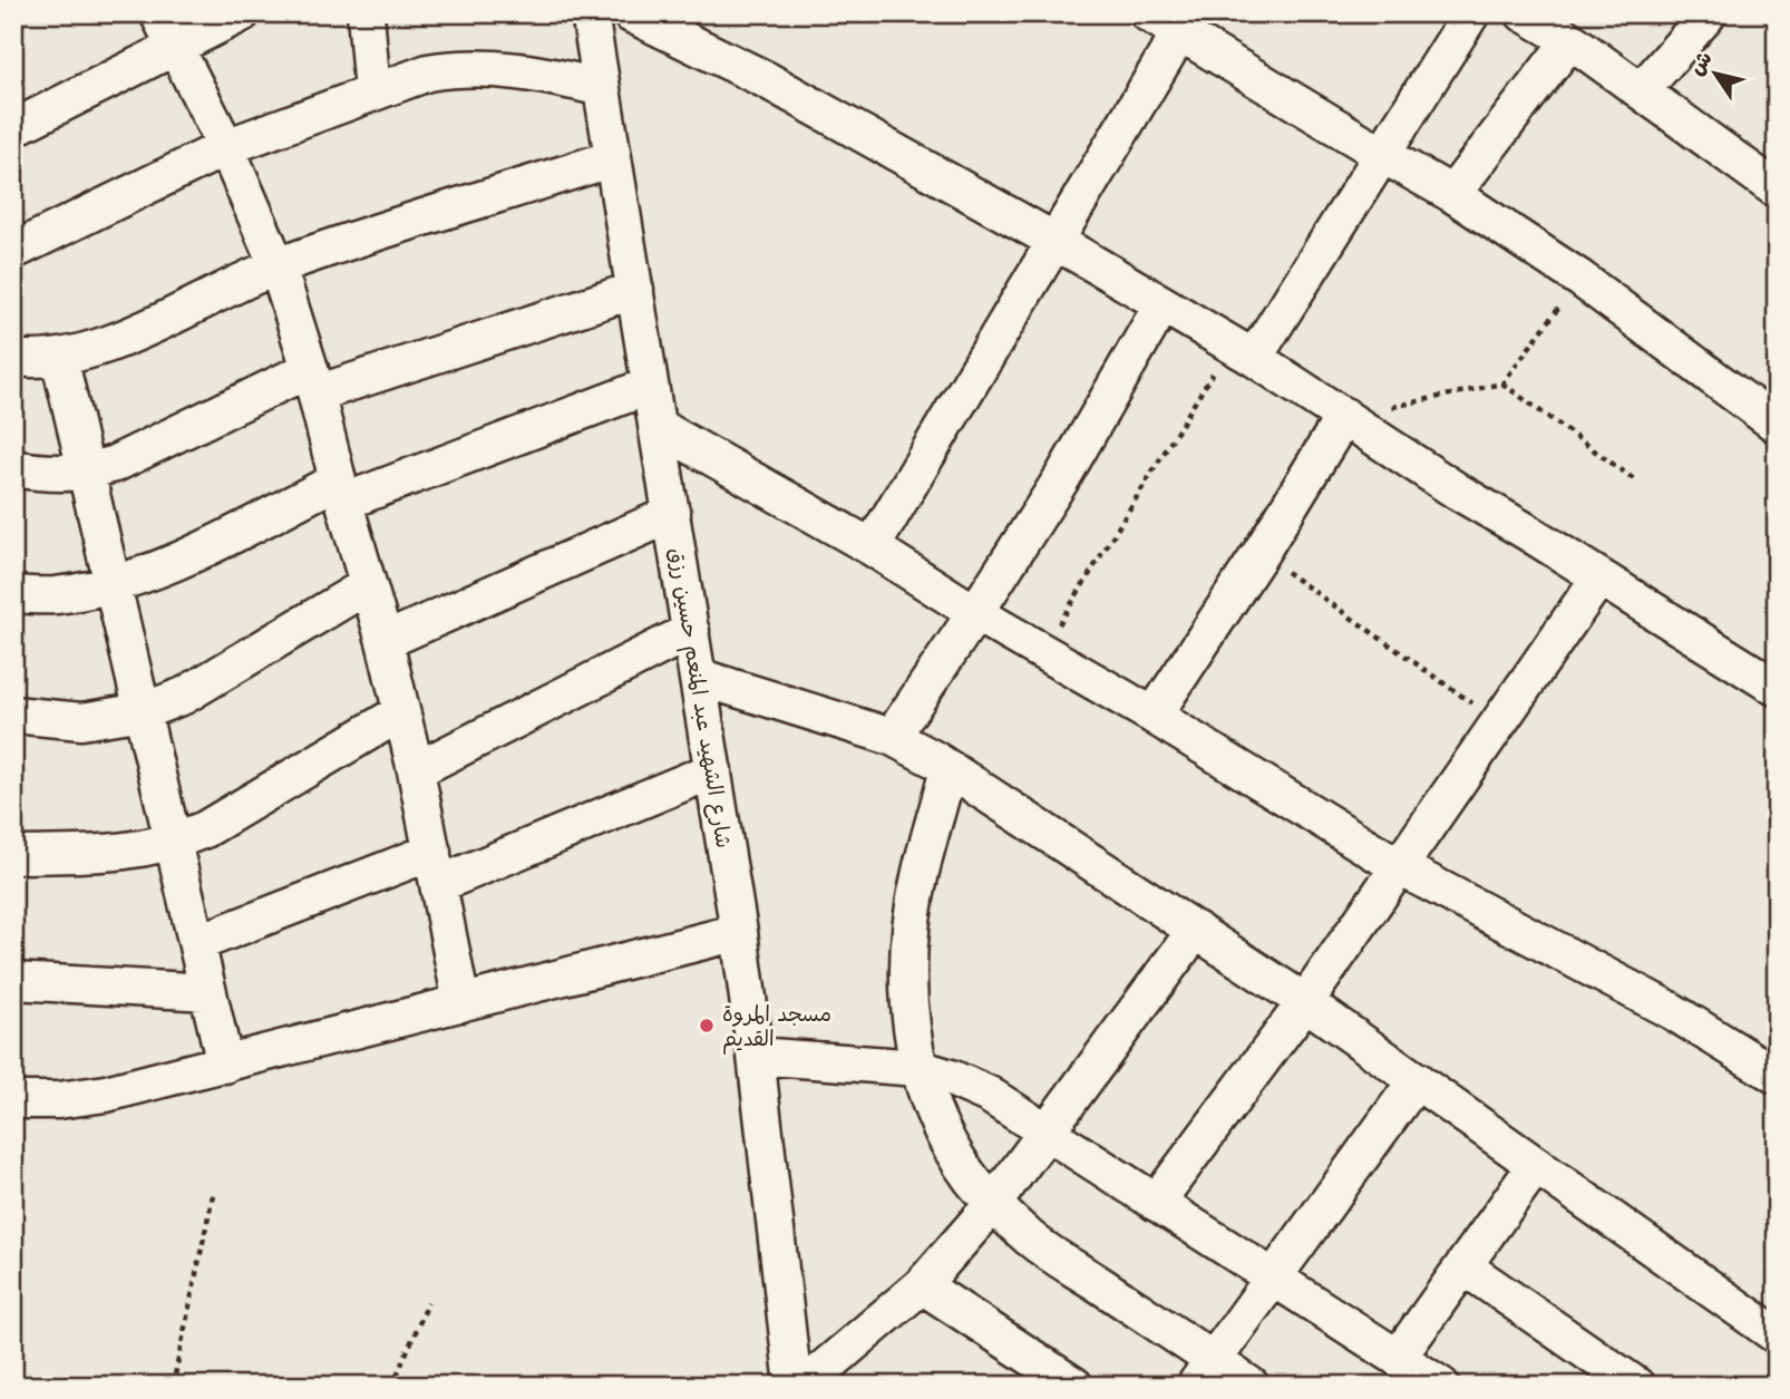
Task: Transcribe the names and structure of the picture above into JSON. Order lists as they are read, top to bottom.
{
  "streets": {
    "street": ["شارع الشهيد عبد المنعم حسين رزق"]
  },
  "places": ["مسجد المروة القديم"],
  "north": "top left"
}
